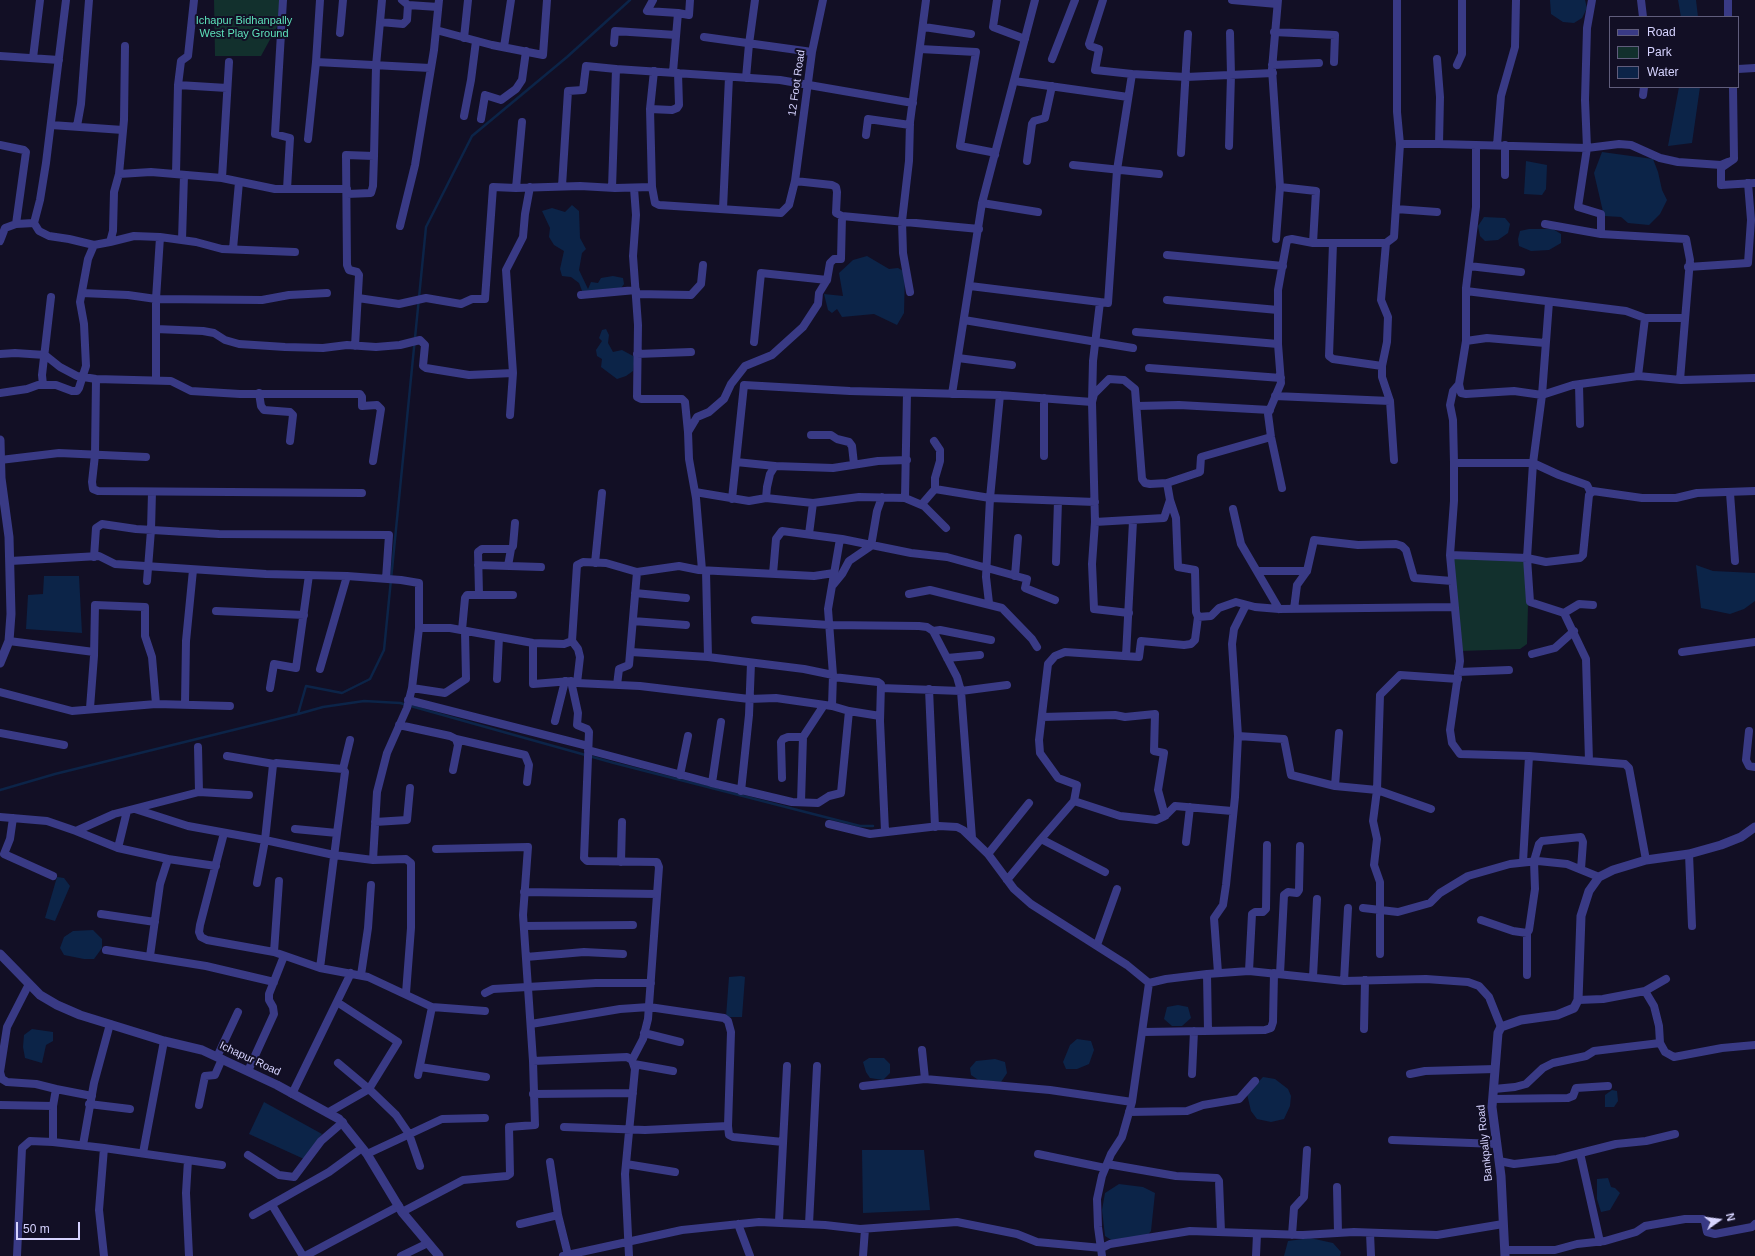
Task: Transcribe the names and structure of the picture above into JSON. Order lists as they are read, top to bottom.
{
  "streets": {
    "street": ["12 Foot Road", "Ichapur Road", "Bankpally Road"]
  },
  "parks": ["Ichapur Bidhanpally West Play Ground"],
  "legend": ["Road", "Park", "Water"],
  "scale_bar": "50 m",
  "north": "right"
}
